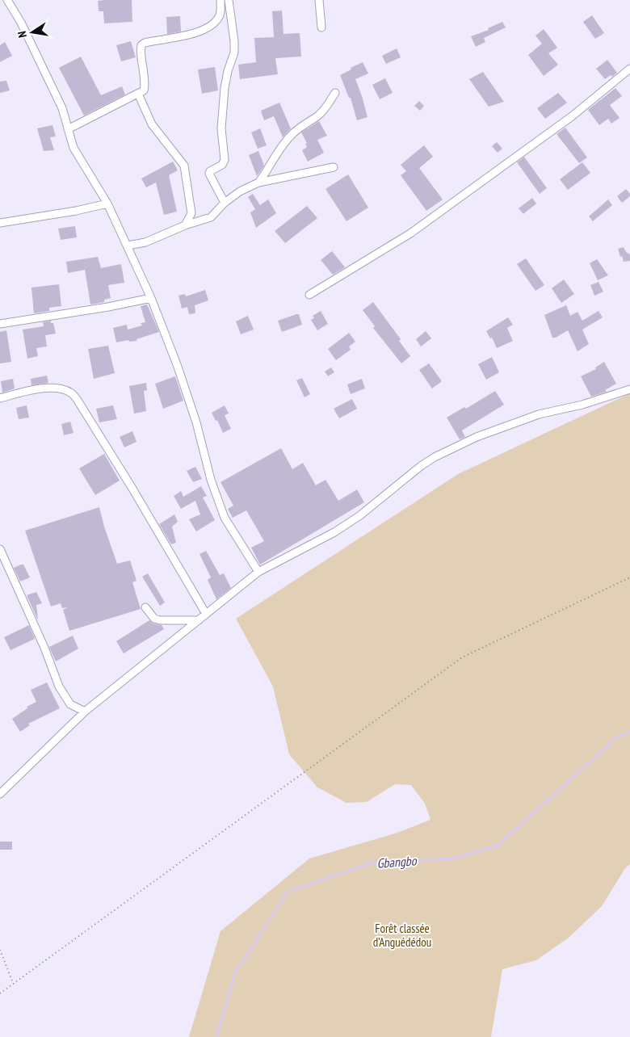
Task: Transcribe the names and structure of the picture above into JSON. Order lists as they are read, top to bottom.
{
  "water": ["Gbangbo"],
  "parks": ["Forêt classée d’Anguédédou"],
  "north": "left"
}
